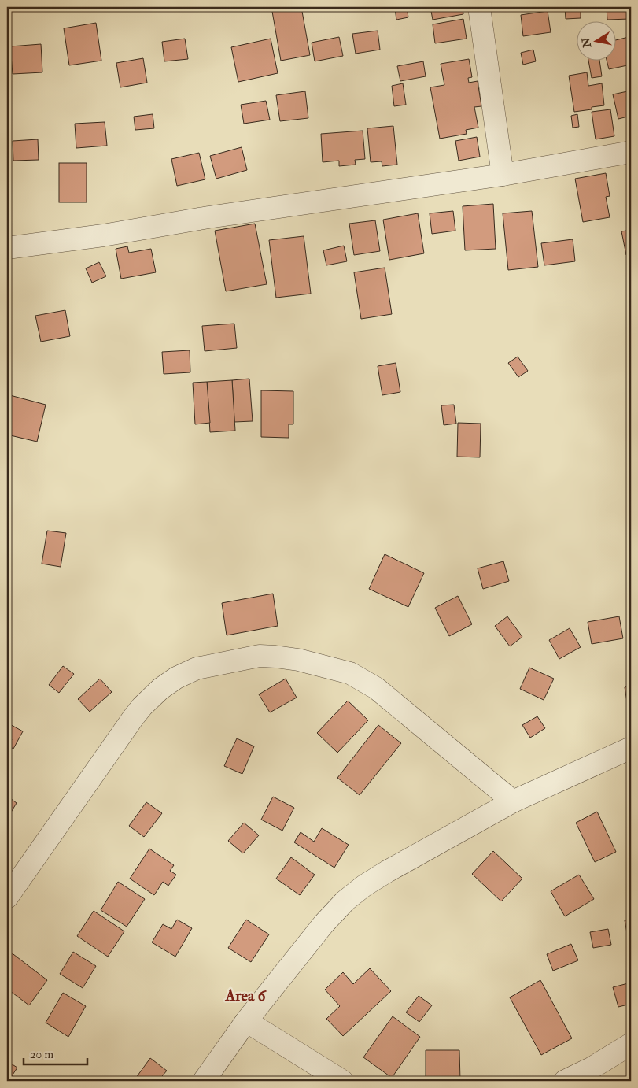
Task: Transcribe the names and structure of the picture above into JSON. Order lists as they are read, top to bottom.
{
  "districts": ["Area 6"],
  "scale_bar": "20 m",
  "north": "left"
}
